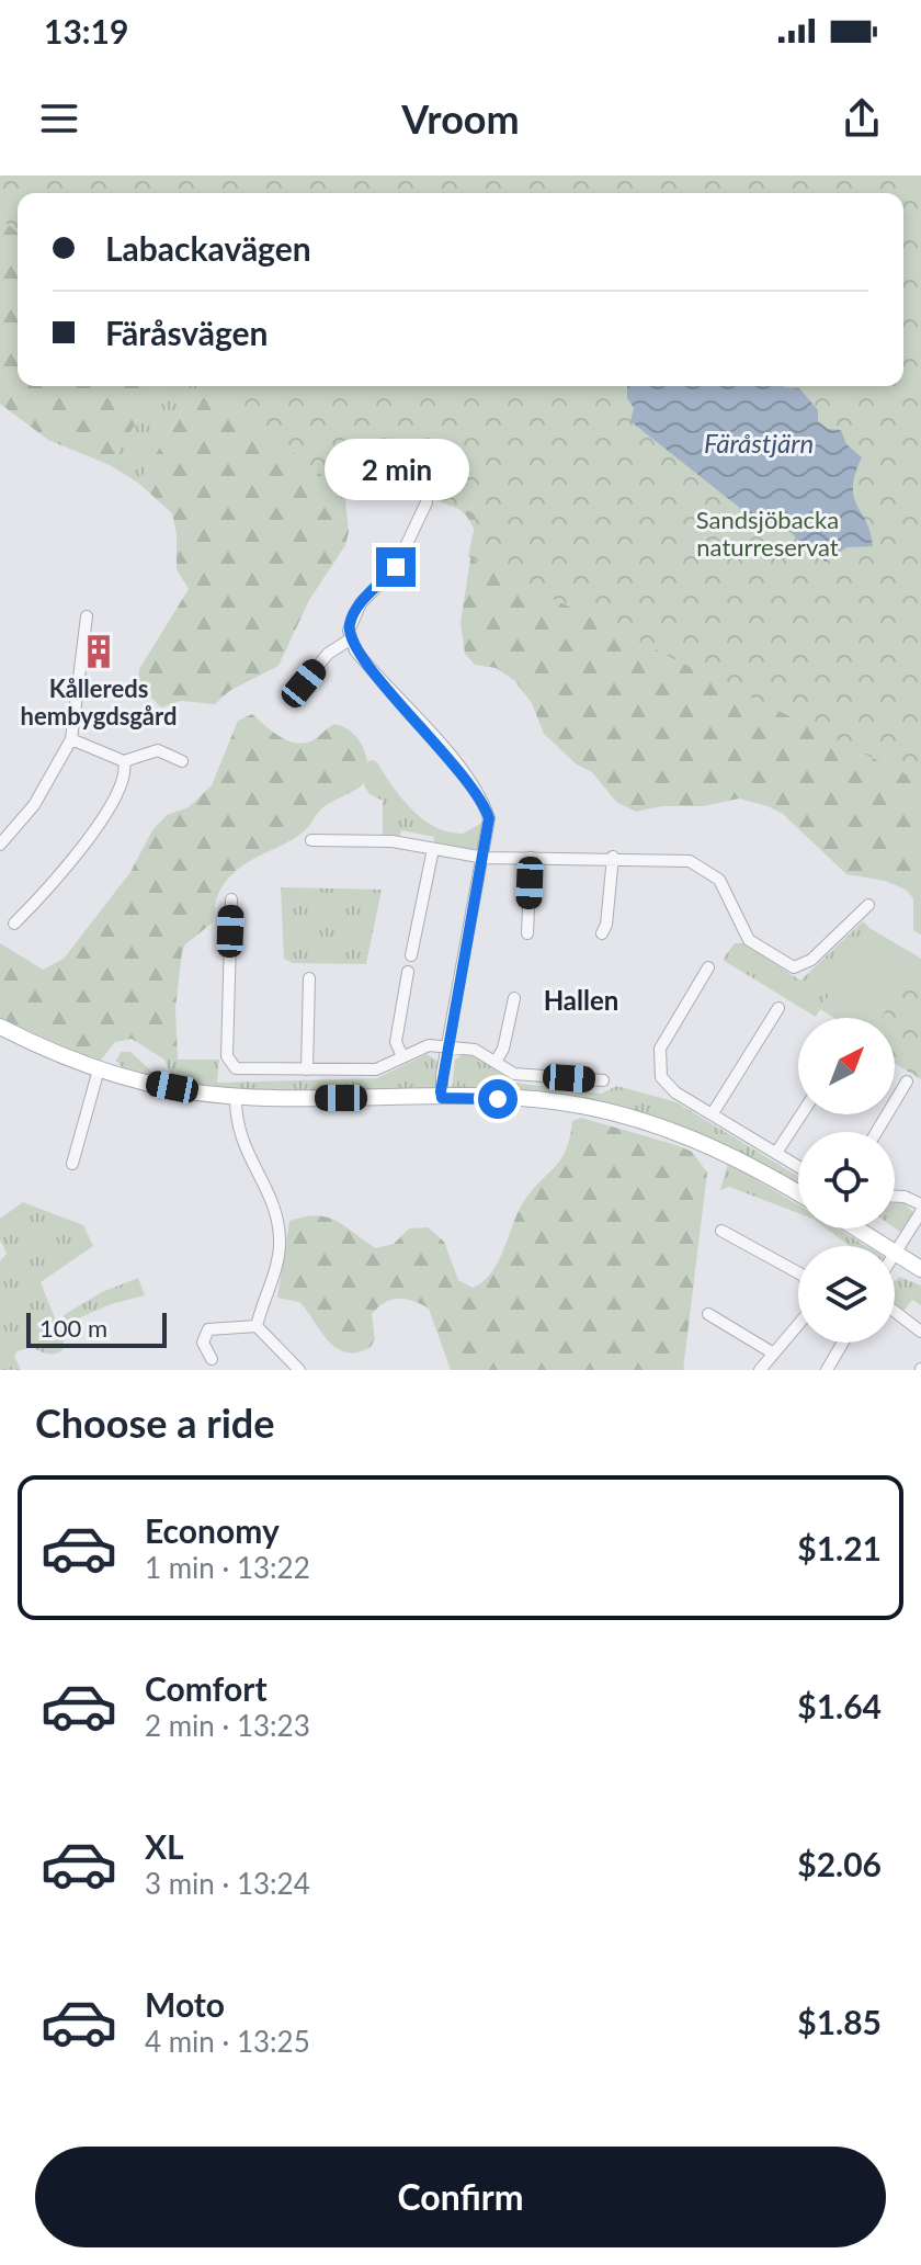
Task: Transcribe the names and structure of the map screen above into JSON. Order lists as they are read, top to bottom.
{
  "districts": ["Hallen"],
  "water": ["Färåstjärn"],
  "parks": ["Sandsjöbacka naturreservat"],
  "places": {
    "building": ["Kållereds hembygdsgård"]
  },
  "scale_bar": "100 m",
  "north": "top right",
  "page": {
    "status": "13:19",
    "header": "Vroom",
    "banner": ["Labackavägen", "Färåsvägen"],
    "bubble": "2 min",
    "scale": "100 m",
    "heading": "Choose a ride",
    "list": [
      {
        "name": "Economy",
        "note": "1 min · 13:22",
        "value": "$1.21"
      },
      {
        "name": "Comfort",
        "note": "2 min · 13:23",
        "value": "$1.64"
      },
      {
        "name": "XL",
        "note": "3 min · 13:24",
        "value": "$2.06"
      },
      {
        "name": "Moto",
        "note": "4 min · 13:25",
        "value": "$1.85"
      }
    ],
    "buttons": "Confirm"
  }
}
